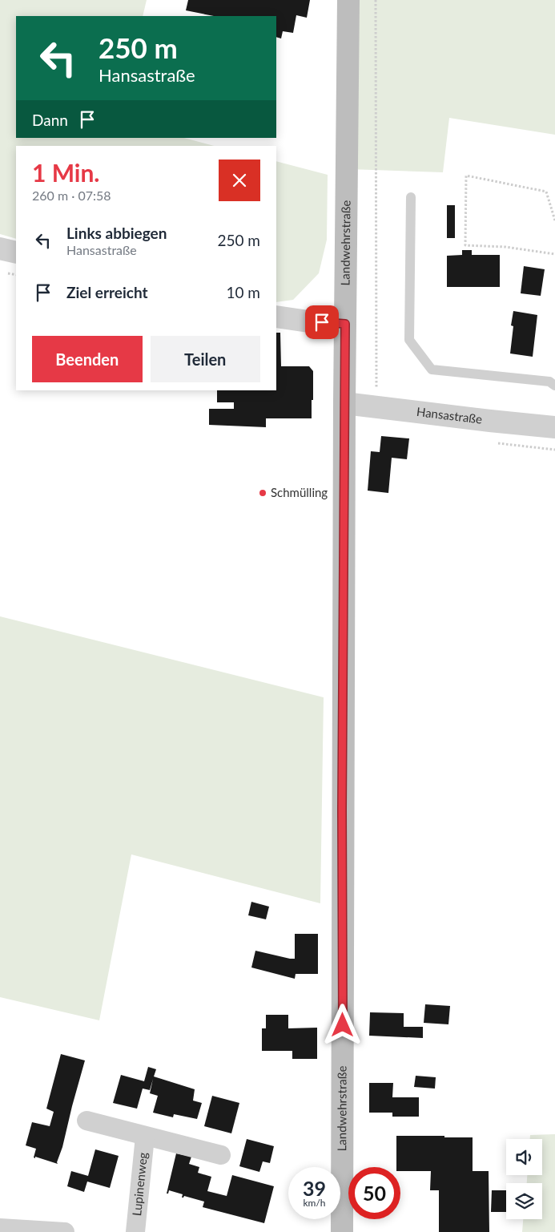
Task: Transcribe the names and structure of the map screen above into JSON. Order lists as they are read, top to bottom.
{
  "streets": {
    "main road": ["Landwehrstraße"],
    "street": ["Hansastraße", "Lupinenweg"]
  },
  "crossings": [
    ["Landwehrstraße", "Hansastraße"]
  ],
  "places": ["Schmülling"],
  "page": {
    "turn": ["250 m", "Hansastraße"],
    "then": "Dann",
    "heading": ["1 Min.", "260 m · 07:58"],
    "list": [
      {
        "name": "Links abbiegen",
        "note": "Hansastraße",
        "value": "250 m"
      },
      {
        "name": "Ziel erreicht",
        "value": "10 m"
      }
    ],
    "buttons": ["Beenden", "Teilen"],
    "speed": "39 km/h",
    "limit": "50"
  }
}
